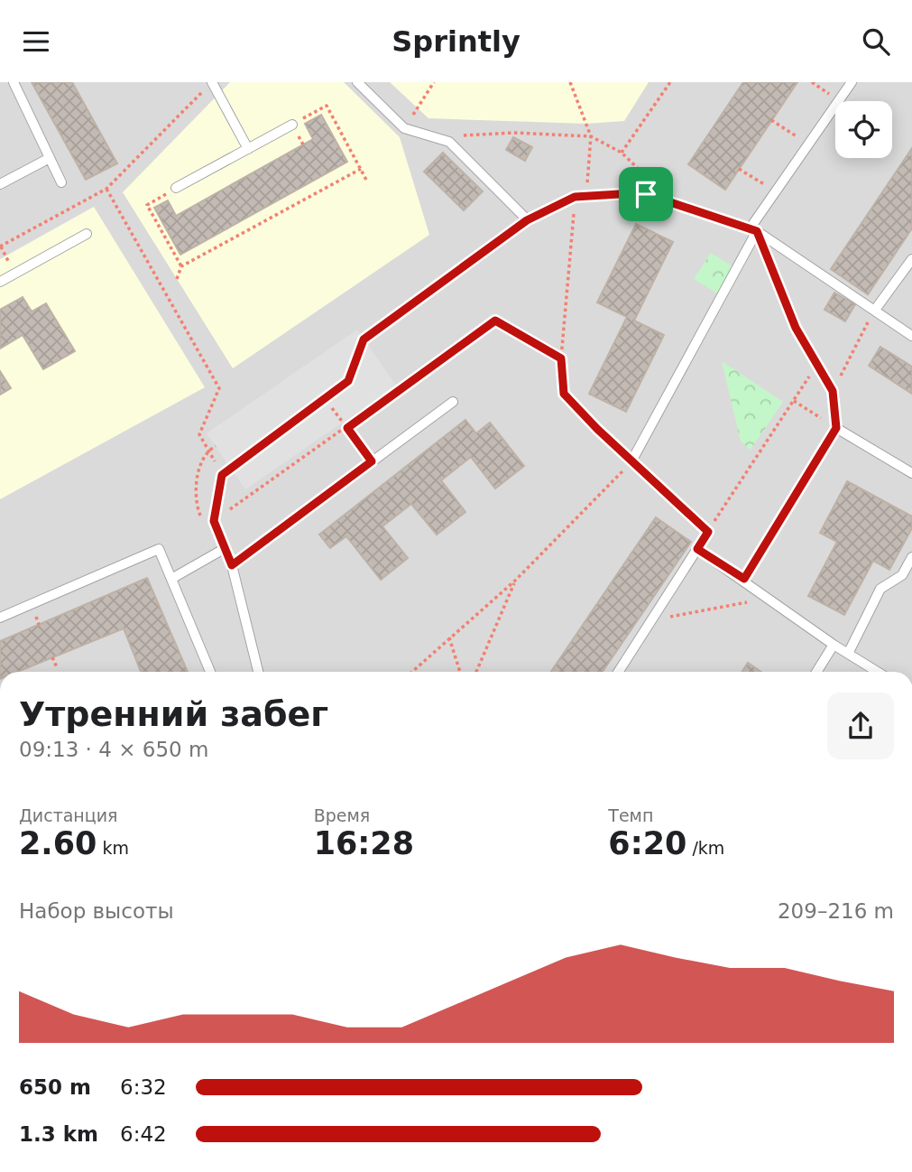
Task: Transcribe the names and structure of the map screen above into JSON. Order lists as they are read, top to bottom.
{
  "page": {
    "header": "Sprintly",
    "heading": ["Утренний забег", "09:13 · 4 × 650 m"],
    "stats": [
      ["Дистанция", "2.60 km"],
      ["Время", "16:28"],
      ["Темп", "6:20 /km"]
    ],
    "chart": ["Набор высоты", "209–216 m"],
    "list": [
      {
        "name": "650 m",
        "note": "6:32"
      },
      {
        "name": "1.3 km",
        "note": "6:42"
      }
    ]
  }
}
